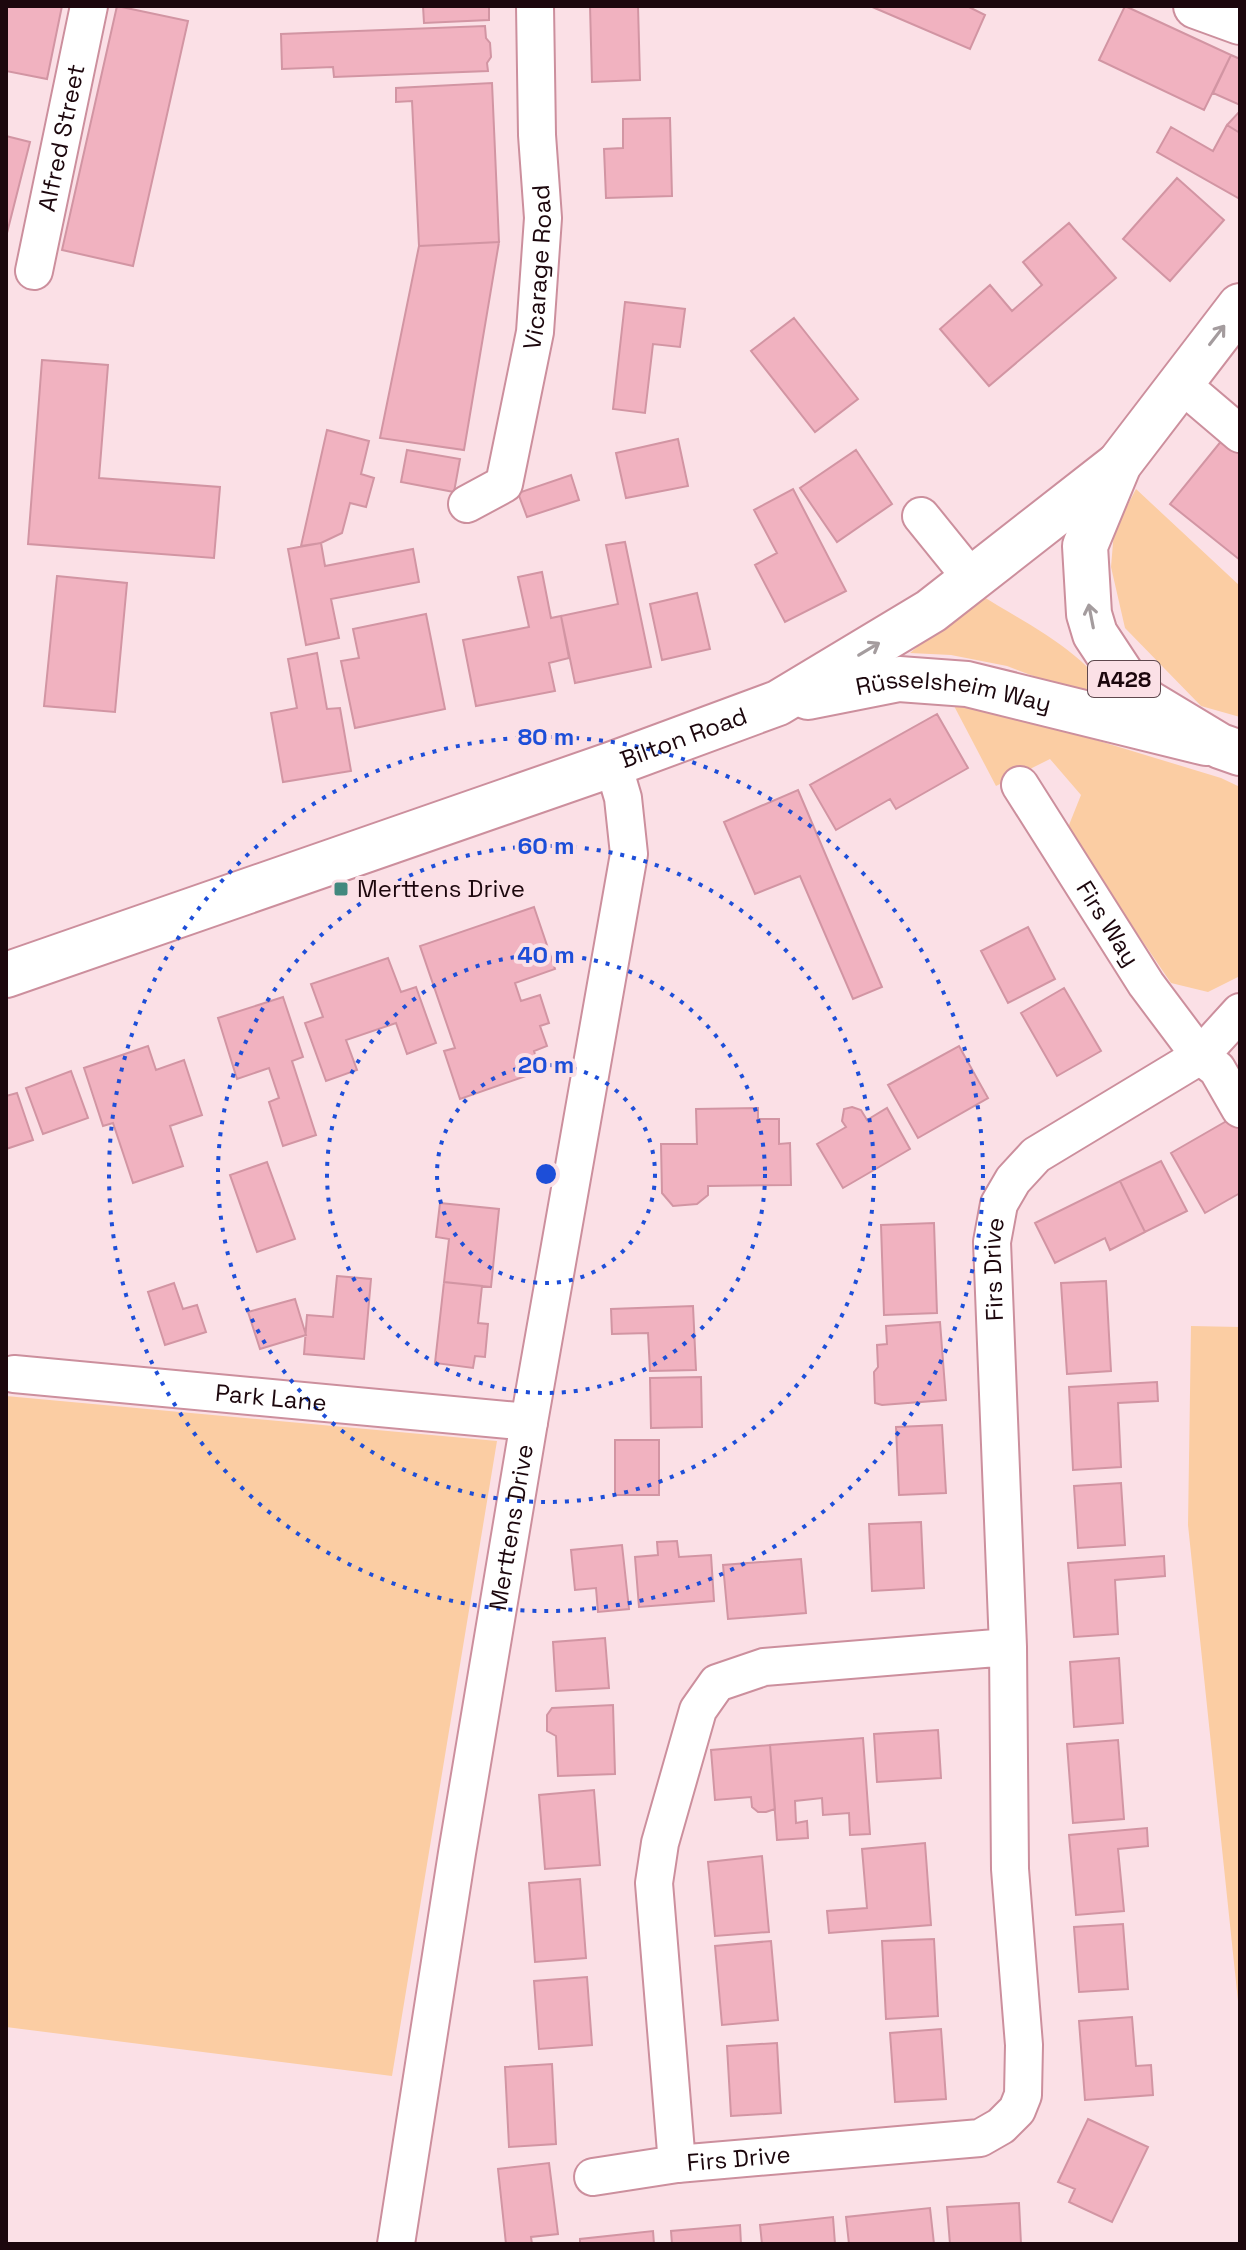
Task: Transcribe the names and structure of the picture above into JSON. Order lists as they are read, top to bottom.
{
  "streets": {
    "main road": ["A428", "Rüsselsheim Way", "Bilton Road"],
    "street": [
      "Alfred Street",
      "Vicarage Road",
      "Firs Way",
      "Firs Drive",
      "Park Lane",
      "Merttens Drive"
    ]
  },
  "crossings": [
    ["Rüsselsheim Way", "Bilton Road"],
    ["Bilton Road", "Merttens Drive"],
    ["Firs Way", "Firs Drive"],
    ["Park Lane", "Merttens Drive"]
  ],
  "one_way": ["Rüsselsheim Way"],
  "places": {
    "transit": ["Merttens Drive"]
  },
  "rings": [
    "80 m",
    "60 m",
    "40 m",
    "20 m"
  ]
}
